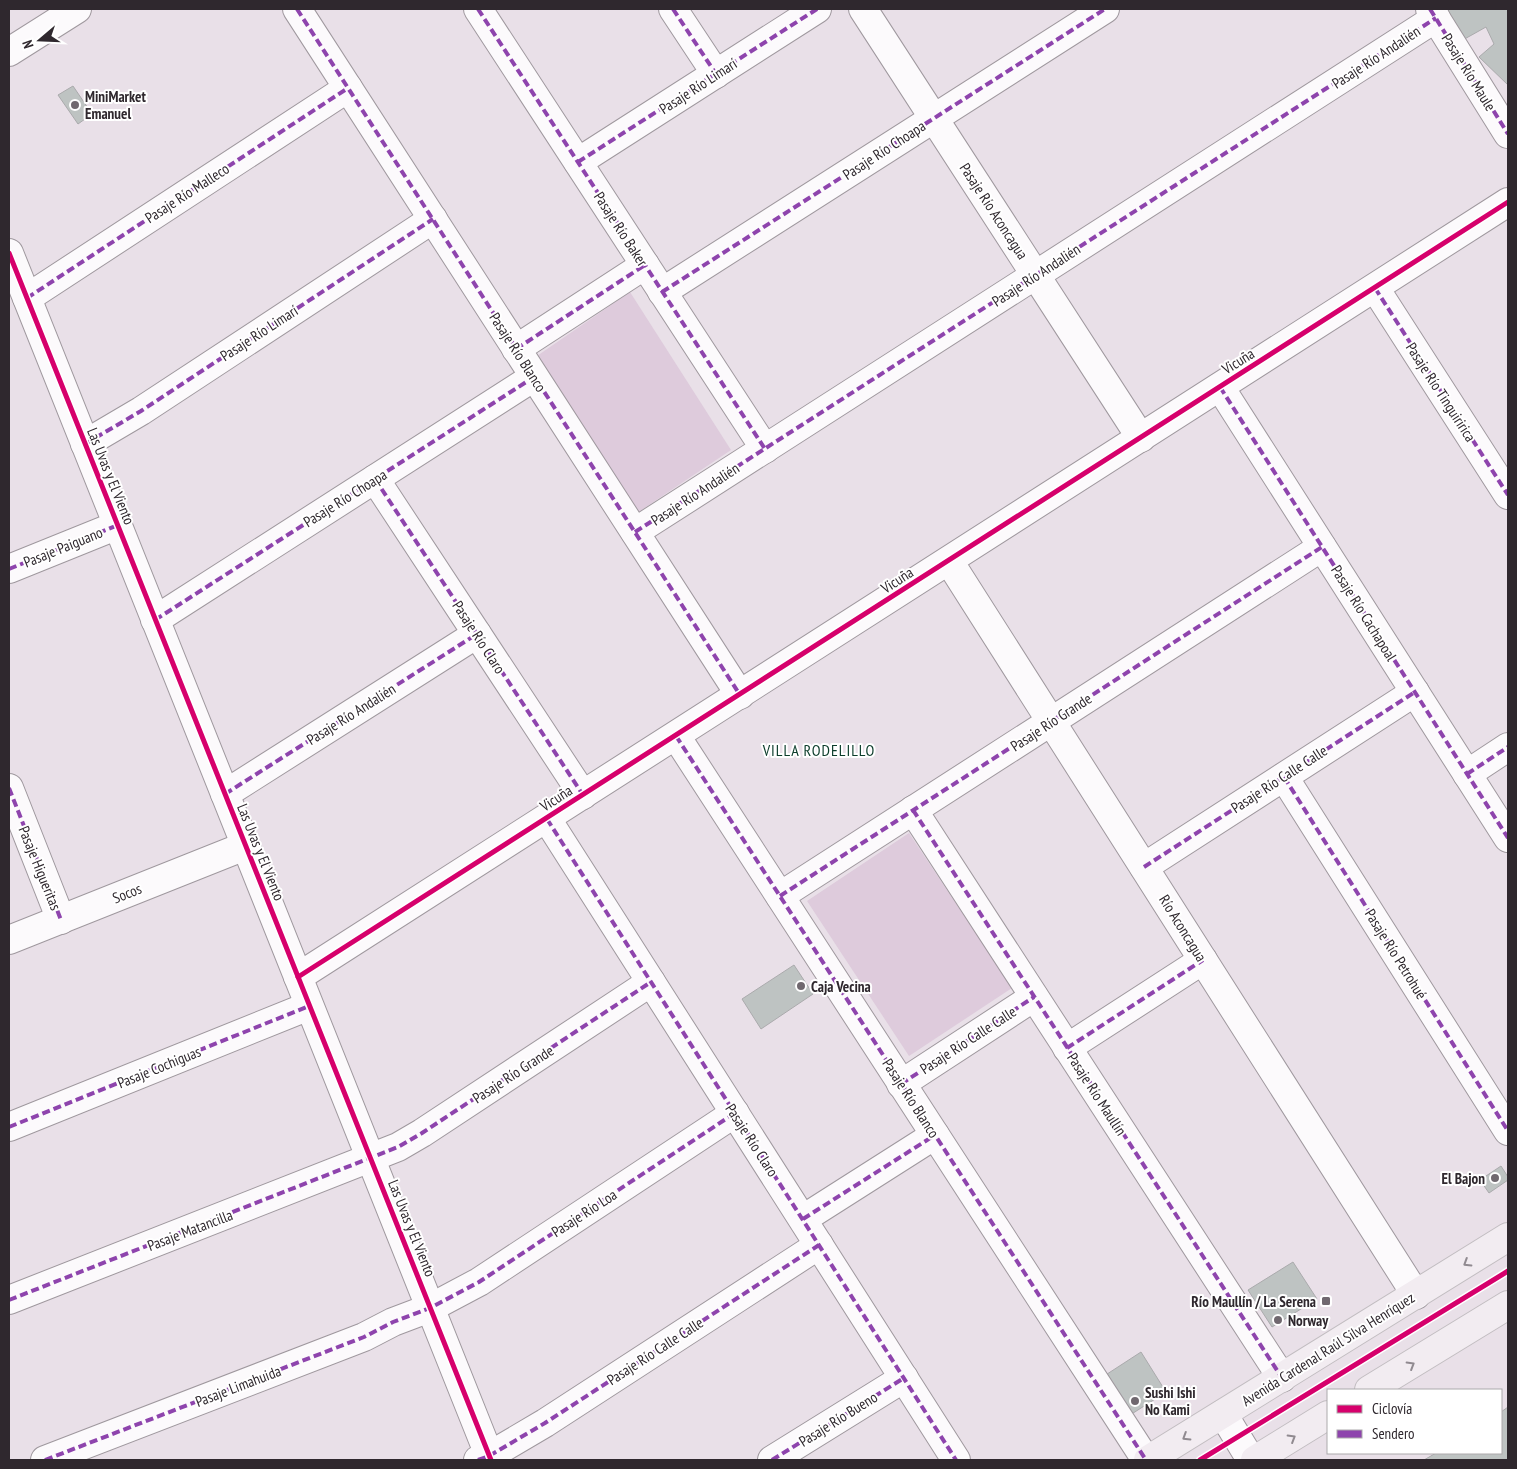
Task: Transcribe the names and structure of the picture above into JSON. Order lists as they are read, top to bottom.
{
  "streets": {
    "main road": ["Avenida Cardenal Raúl Silva Henríquez"],
    "street": [
      "Pasaje Río Andalién",
      "Pasaje Río Maule",
      "Pasaje Río Limarí",
      "Pasaje Río Choapa",
      "Pasaje Río Malleco",
      "Pasaje Río Aconcagua",
      "Pasaje Río Baker",
      "Pasaje Río Blanco",
      "Vicuña",
      "Pasaje Río Tinguiririca",
      "Las Uvas y El Viento",
      "Pasaje Paiguano",
      "Pasaje Río Cachapoal",
      "Pasaje Río Claro",
      "Pasaje Río Grande",
      "Pasaje Río Calle Calle",
      "Pasaje Higueritas",
      "Socos",
      "Río Aconcagua",
      "Pasaje Río Petrohué",
      "Pasaje Cochiguas",
      "Pasaje Río Maullín",
      "Pasaje Río Loa",
      "Pasaje Matancilla",
      "Pasaje Limahuida",
      "Pasaje Río Bueno"
    ]
  },
  "crossings": [
    ["Pasaje Río Andalién", "Pasaje Río Maule"],
    ["Pasaje Río Andalién", "Pasaje Río Aconcagua"],
    ["Pasaje Río Andalién", "Pasaje Río Baker"],
    ["Pasaje Río Andalién", "Pasaje Río Blanco"],
    ["Pasaje Río Andalién", "Las Uvas y El Viento"],
    ["Pasaje Río Andalién", "Pasaje Río Claro"],
    ["Pasaje Río Limarí", "Pasaje Río Baker"],
    ["Pasaje Río Limarí", "Pasaje Río Blanco"],
    ["Pasaje Río Limarí", "Las Uvas y El Viento"],
    ["Pasaje Río Choapa", "Pasaje Río Aconcagua"],
    ["Pasaje Río Choapa", "Pasaje Río Baker"],
    ["Pasaje Río Choapa", "Pasaje Río Blanco"],
    ["Pasaje Río Choapa", "Las Uvas y El Viento"],
    ["Pasaje Río Choapa", "Pasaje Río Claro"],
    ["Pasaje Río Malleco", "Pasaje Río Blanco"],
    ["Pasaje Río Malleco", "Las Uvas y El Viento"],
    ["Pasaje Río Aconcagua", "Vicuña"],
    ["Pasaje Río Blanco", "Vicuña"],
    ["Pasaje Río Blanco", "Pasaje Río Grande"],
    ["Pasaje Río Blanco", "Pasaje Río Calle Calle"],
    ["Pasaje Río Blanco", "Avenida Cardenal Raúl Silva Henríquez"],
    ["Vicuña", "Pasaje Río Tinguiririca"],
    ["Vicuña", "Las Uvas y El Viento"],
    ["Vicuña", "Pasaje Río Cachapoal"],
    ["Vicuña", "Pasaje Río Claro"],
    ["Vicuña", "Río Aconcagua"],
    ["Las Uvas y El Viento", "Pasaje Paiguano"],
    ["Las Uvas y El Viento", "Pasaje Río Grande"],
    ["Las Uvas y El Viento", "Pasaje Río Calle Calle"],
    ["Las Uvas y El Viento", "Socos"],
    ["Las Uvas y El Viento", "Pasaje Cochiguas"],
    ["Las Uvas y El Viento", "Pasaje Río Loa"],
    ["Las Uvas y El Viento", "Pasaje Matancilla"],
    ["Las Uvas y El Viento", "Pasaje Limahuida"],
    ["Pasaje Río Cachapoal", "Pasaje Río Grande"],
    ["Pasaje Río Cachapoal", "Pasaje Río Calle Calle"],
    ["Pasaje Río Claro", "Pasaje Río Grande"],
    ["Pasaje Río Claro", "Pasaje Río Calle Calle"],
    ["Pasaje Río Claro", "Pasaje Río Loa"],
    ["Pasaje Río Claro", "Pasaje Río Bueno"],
    ["Pasaje Río Grande", "Río Aconcagua"],
    ["Pasaje Río Grande", "Pasaje Río Maullín"],
    ["Pasaje Río Grande", "Pasaje Matancilla"],
    ["Pasaje Río Calle Calle", "Río Aconcagua"],
    ["Pasaje Río Calle Calle", "Pasaje Río Petrohué"],
    ["Pasaje Río Calle Calle", "Pasaje Río Maullín"],
    ["Pasaje Higueritas", "Socos"],
    ["Río Aconcagua", "Avenida Cardenal Raúl Silva Henríquez"],
    ["Pasaje Río Maullín", "Avenida Cardenal Raúl Silva Henríquez"],
    ["Pasaje Río Loa", "Pasaje Limahuida"]
  ],
  "districts": ["VILLA RODELILLO"],
  "places": {
    "other": [
      "MiniMarket Emanuel",
      "Caja Vecina",
      "El Bajon",
      "Norway",
      "Sushi Ishi No Kami"
    ],
    "transit": ["Río Maullín / La Serena"]
  },
  "legend": ["Ciclovía", "Sendero"],
  "north": "left"
}
